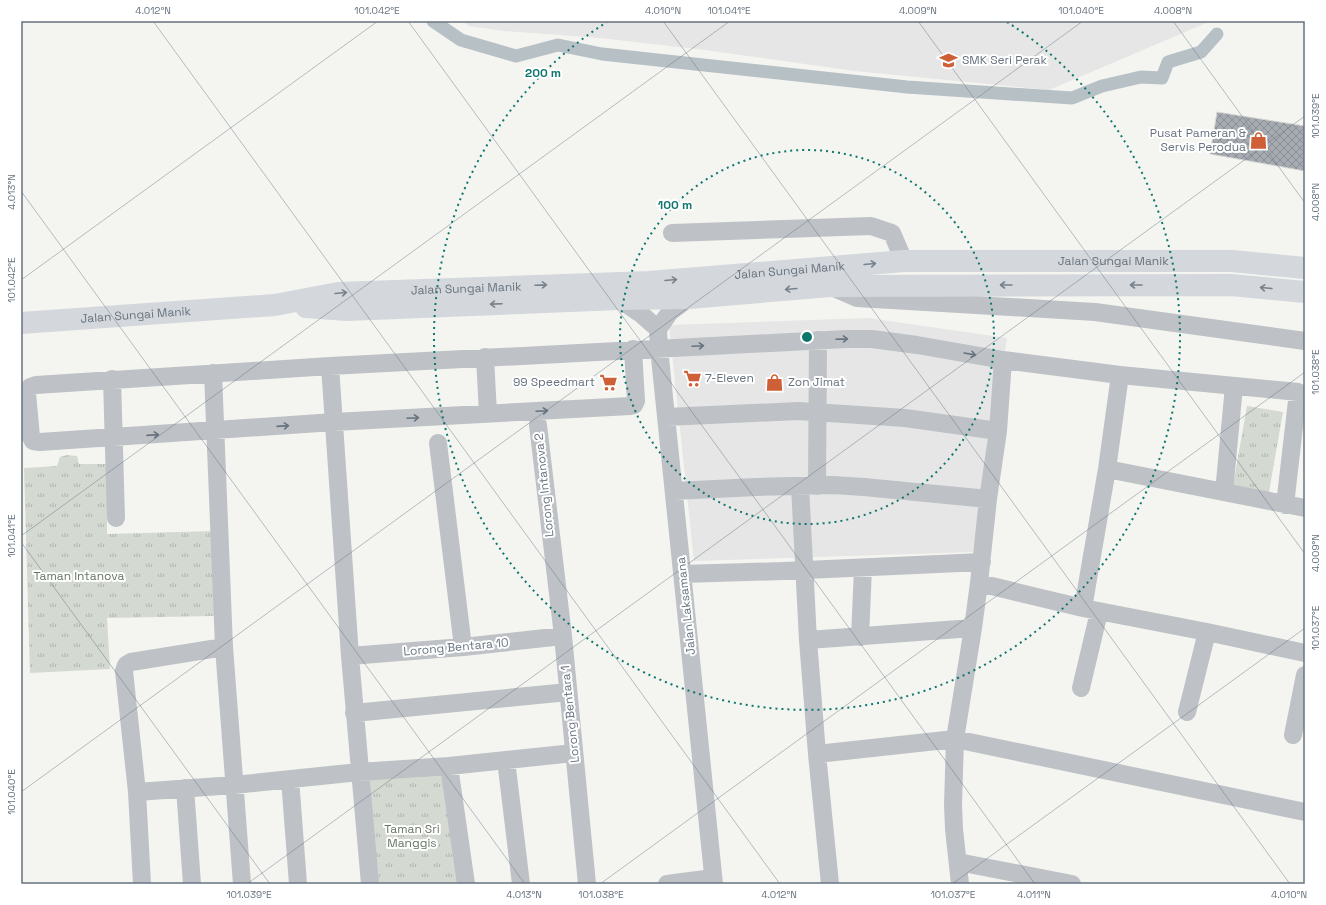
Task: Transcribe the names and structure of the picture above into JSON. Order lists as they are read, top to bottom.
{
  "streets": {
    "main road": ["Jalan Sungai Manik"],
    "street": [
      "Lorong Intanova 2",
      "Jalan Laksamana",
      "Lorong Bentara 10",
      "Lorong Bentara 1"
    ]
  },
  "crossings": [
    ["Lorong Intanova 2", "Lorong Bentara 1"],
    ["Lorong Bentara 10", "Lorong Bentara 1"]
  ],
  "parks": ["Taman Intanova", "Taman Sri Manggis"],
  "places": {
    "school or university": ["SMK Seri Perak"],
    "shop": ["Pusat Pameran & Servis Perodua", "Zon Jimat"],
    "supermarket": ["7-Eleven", "99 Speedmart"]
  },
  "coordinates": [
    "4.012°N",
    "101.042°E",
    "4.010°N",
    "101.041°E",
    "4.009°N",
    "101.040°E",
    "4.008°N",
    "101.039°E",
    "4.013°N",
    "101.038°E",
    "101.037°E",
    "4.011°N"
  ],
  "rings": ["200 m", "100 m"]
}
